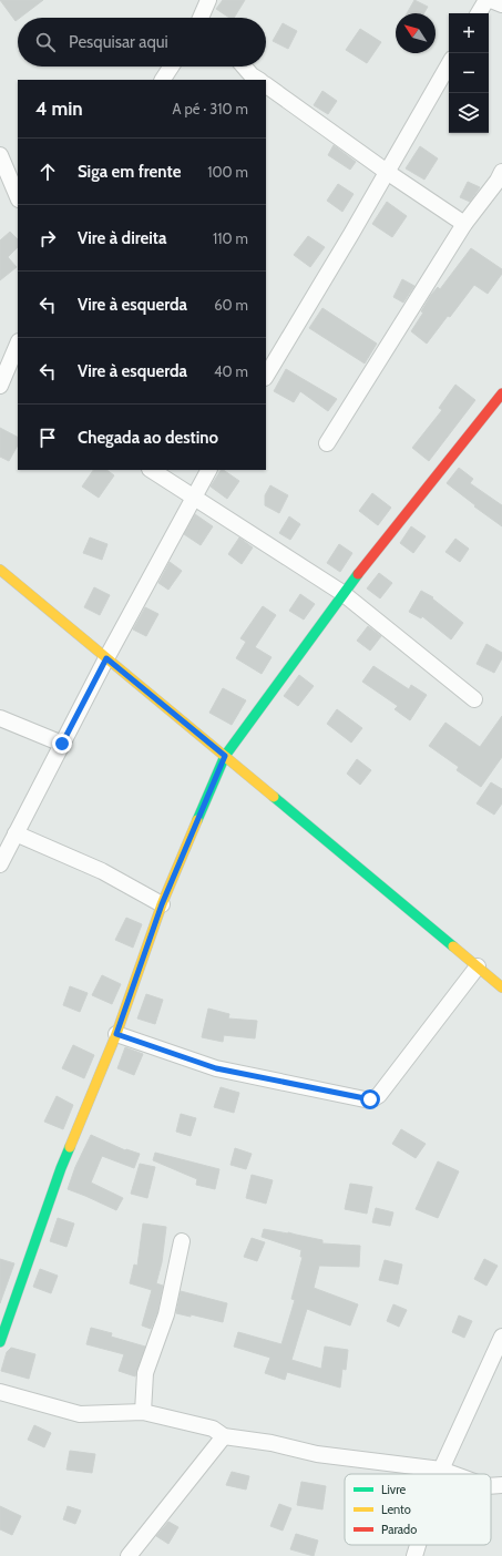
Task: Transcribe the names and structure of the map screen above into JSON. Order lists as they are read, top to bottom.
{
  "legend": ["Livre", "Lento", "Parado"],
  "north": "top left",
  "page": {
    "map_buttons": ["+", "−"],
    "search": "Pesquisar aqui",
    "heading": ["4 min", "A pé · 310 m"],
    "list": [
      ["Siga em frente", "100 m"],
      ["Vire à direita", "110 m"],
      ["Vire à esquerda", "60 m"],
      ["Vire à esquerda", "40 m"],
      "Chegada ao destino"
    ]
  }
}
